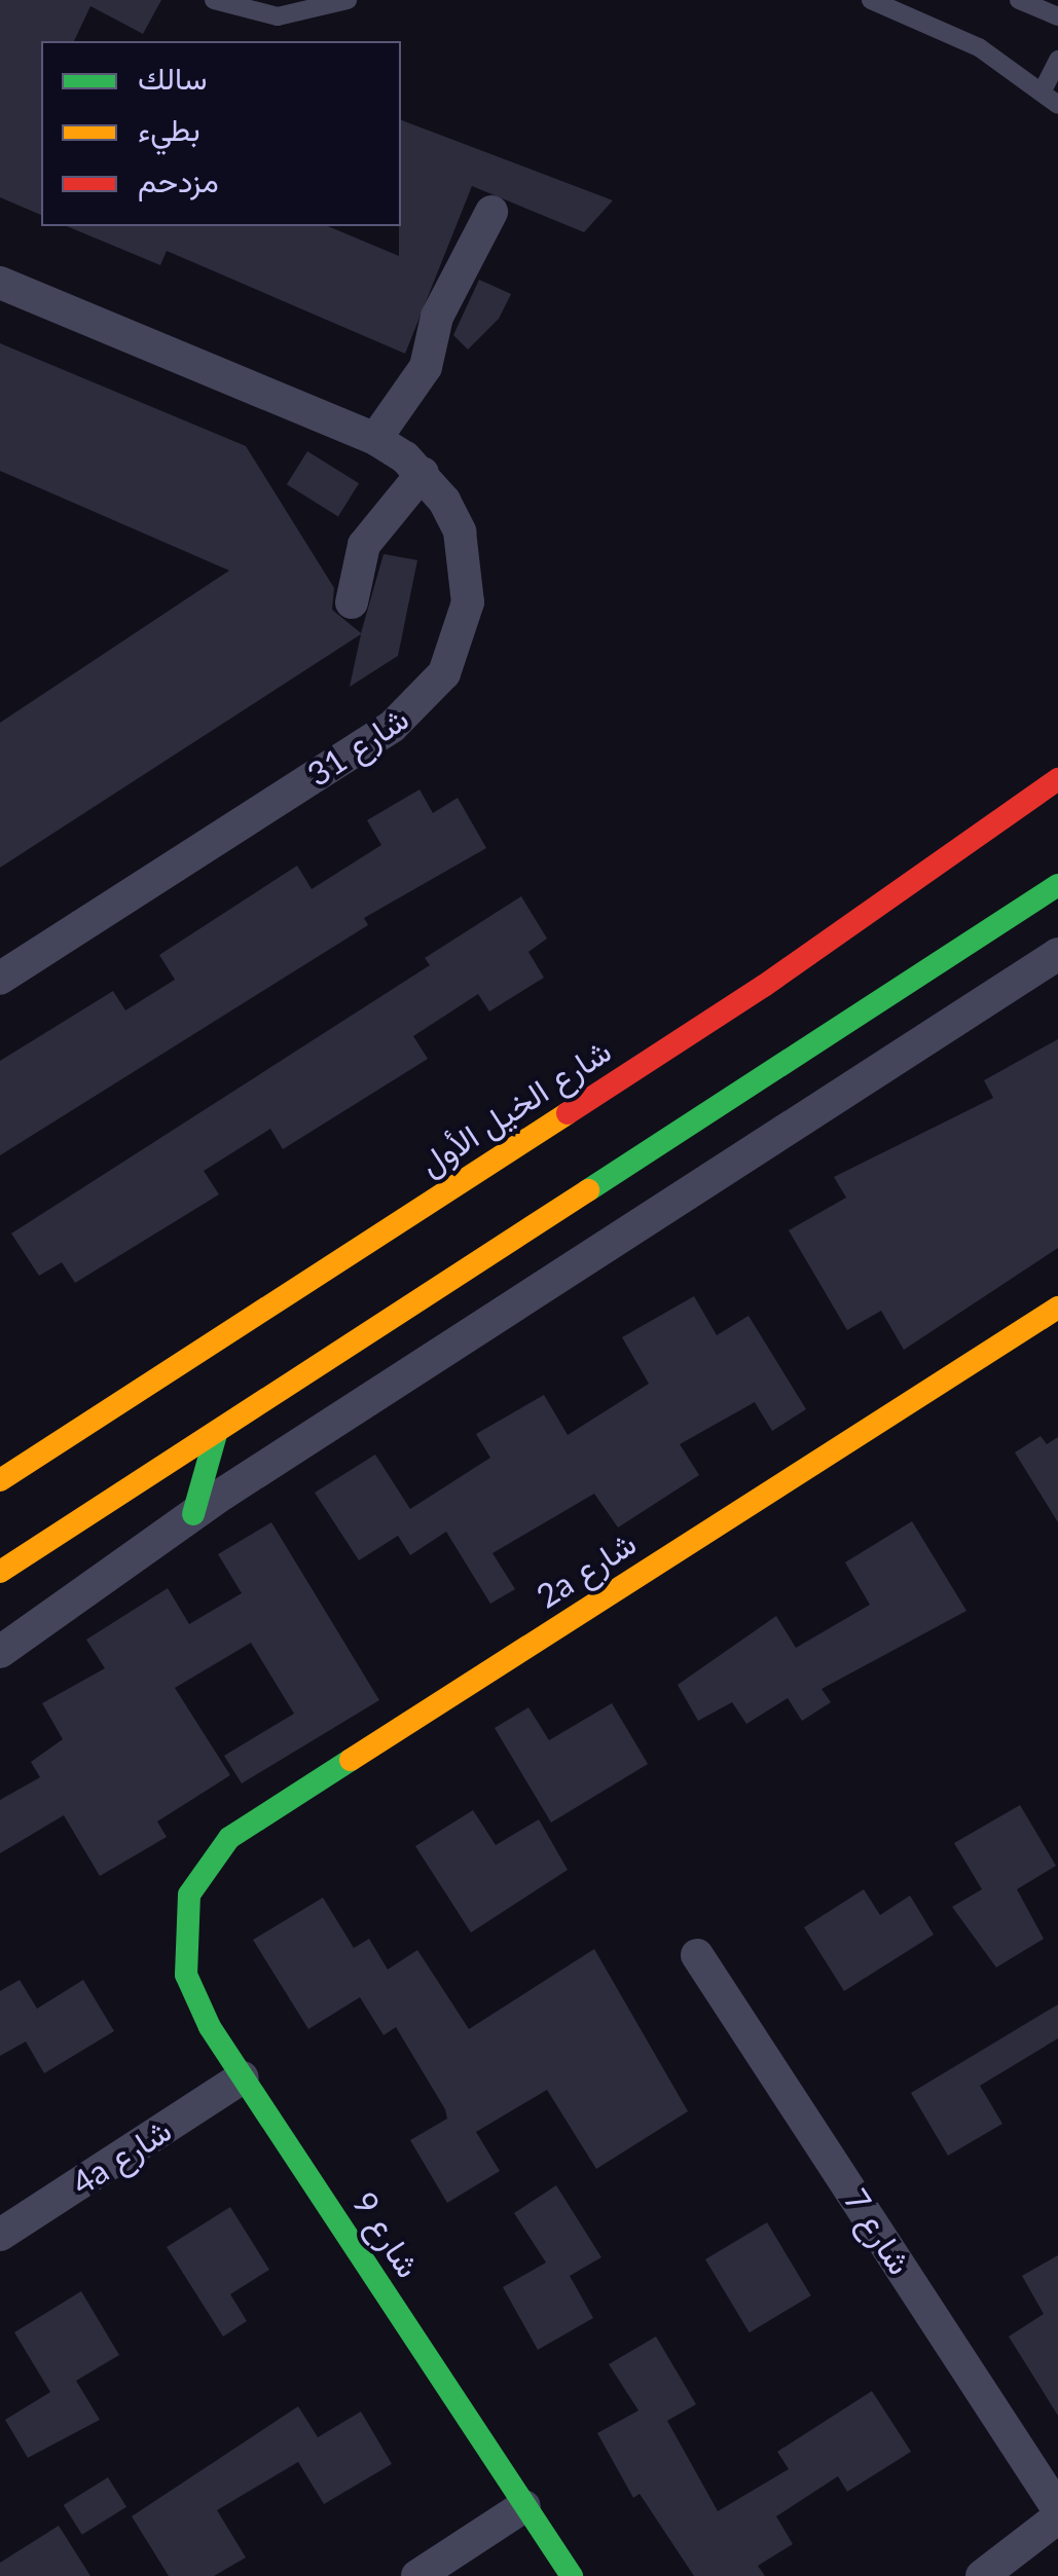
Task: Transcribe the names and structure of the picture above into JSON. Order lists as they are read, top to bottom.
{
  "streets": {
    "main road": ["شارع الخيل الأول", "2a شارع", "شارع 9"],
    "street": ["شارع 31", "4a شارع", "شارع 7"]
  },
  "crossings": [
    ["2a شارع", "شارع 9"],
    ["4a شارع", "شارع 9"]
  ],
  "legend": ["سالك", "بطيء", "مزدحم"]
}
